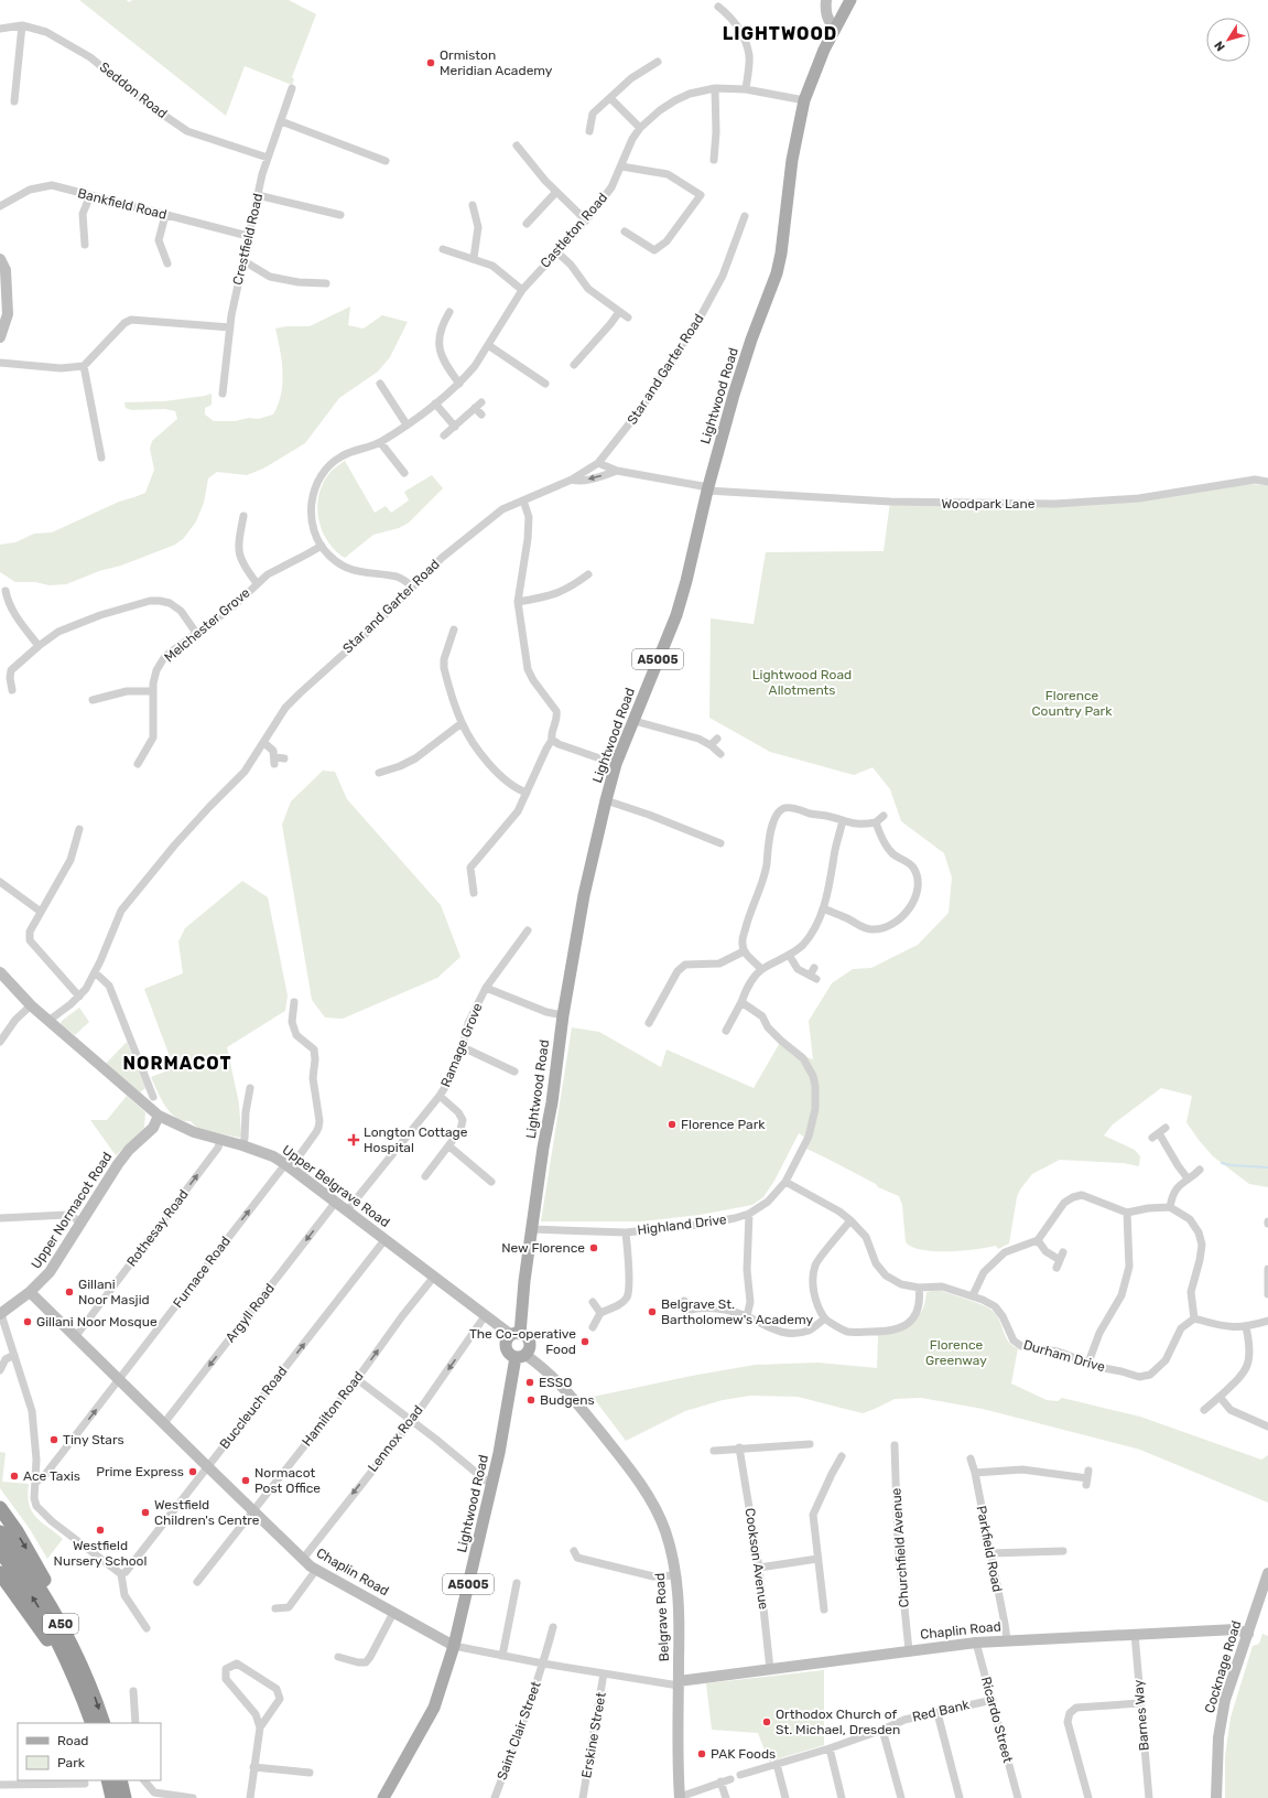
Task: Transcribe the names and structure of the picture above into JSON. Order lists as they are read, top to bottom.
{
  "streets": {
    "highway": ["A50"],
    "main road": ["Lightwood Road", "A5005"],
    "street": [
      "Seddon Road",
      "Bankfield Road",
      "Castleton Road",
      "Crestfield Road",
      "Star and Garter Road",
      "Woodpark Lane",
      "Melchester Grove",
      "Ramage Grove",
      "Upper Belgrave Road",
      "Upper Normacot Road",
      "Highland Drive",
      "Rothesay Road",
      "Furnace Road",
      "Argyll Road",
      "Durham Drive",
      "Buccleuch Road",
      "Hamilton Road",
      "Lennox Road",
      "Churchfield Avenue",
      "Parkfield Road",
      "Cookson Avenue",
      "Chaplin Road",
      "Belgrave Road",
      "Cocknage Road",
      "Red Bank",
      "Barnes Way",
      "Ricardo Street",
      "Saint Clair Street",
      "Erskine Street"
    ]
  },
  "crossings": [
    ["Seddon Road", "Crestfield Road"],
    ["Bankfield Road", "Crestfield Road"],
    ["Castleton Road", "Lightwood Road"],
    ["Castleton Road", "Melchester Grove"],
    ["Star and Garter Road", "Upper Belgrave Road"],
    ["Lightwood Road", "Woodpark Lane"],
    ["Lightwood Road", "A5005"],
    ["Lightwood Road", "Upper Belgrave Road"],
    ["Lightwood Road", "Highland Drive"],
    ["Lightwood Road", "Chaplin Road"],
    ["Lightwood Road", "Belgrave Road"],
    ["A5005", "Upper Belgrave Road"],
    ["A5005", "Belgrave Road"],
    ["Ramage Grove", "Upper Belgrave Road"],
    ["Upper Belgrave Road", "Upper Normacot Road"],
    ["Upper Belgrave Road", "Rothesay Road"],
    ["Upper Belgrave Road", "Furnace Road"],
    ["Upper Belgrave Road", "Argyll Road"],
    ["Upper Belgrave Road", "Buccleuch Road"],
    ["Upper Belgrave Road", "Hamilton Road"],
    ["Upper Belgrave Road", "Lennox Road"],
    ["Upper Belgrave Road", "Belgrave Road"],
    ["Upper Normacot Road", "Chaplin Road"],
    ["Highland Drive", "Durham Drive"],
    ["Rothesay Road", "Chaplin Road"],
    ["Furnace Road", "Chaplin Road"],
    ["Argyll Road", "Chaplin Road"],
    ["Buccleuch Road", "Chaplin Road"],
    ["Hamilton Road", "Chaplin Road"],
    ["Lennox Road", "Chaplin Road"],
    ["Churchfield Avenue", "Chaplin Road"],
    ["Parkfield Road", "Chaplin Road"],
    ["Cookson Avenue", "Chaplin Road"],
    ["Chaplin Road", "Belgrave Road"],
    ["Chaplin Road", "Cocknage Road"],
    ["Chaplin Road", "Barnes Way"],
    ["Chaplin Road", "Ricardo Street"],
    ["Chaplin Road", "Saint Clair Street"],
    ["Chaplin Road", "Erskine Street"],
    ["Red Bank", "Ricardo Street"]
  ],
  "one_way": [
    "Rothesay Road",
    "Furnace Road",
    "Argyll Road",
    "Buccleuch Road",
    "Lennox Road"
  ],
  "districts": ["LIGHTWOOD", "NORMACOT"],
  "parks": ["Lightwood Road Allotments", "Florence Country Park", "Florence Greenway"],
  "places": {
    "other": [
      "Ormiston Meridian Academy",
      "Florence Park",
      "New Florence",
      "Gillani Noor Masjid",
      "Belgrave St. Bartholomew's Academy",
      "Gillani Noor Mosque",
      "The Co-operative Food",
      "ESSO",
      "Budgens",
      "Tiny Stars",
      "Prime Express",
      "Ace Taxis",
      "Normacot Post Office",
      "Westfield Children's Centre",
      "Westfield Nursery School",
      "Orthodox Church of St. Michael, Dresden",
      "PAK Foods"
    ],
    "health": ["Longton Cottage Hospital"]
  },
  "legend": ["Road", "Park"],
  "north": "bottom left"
}
